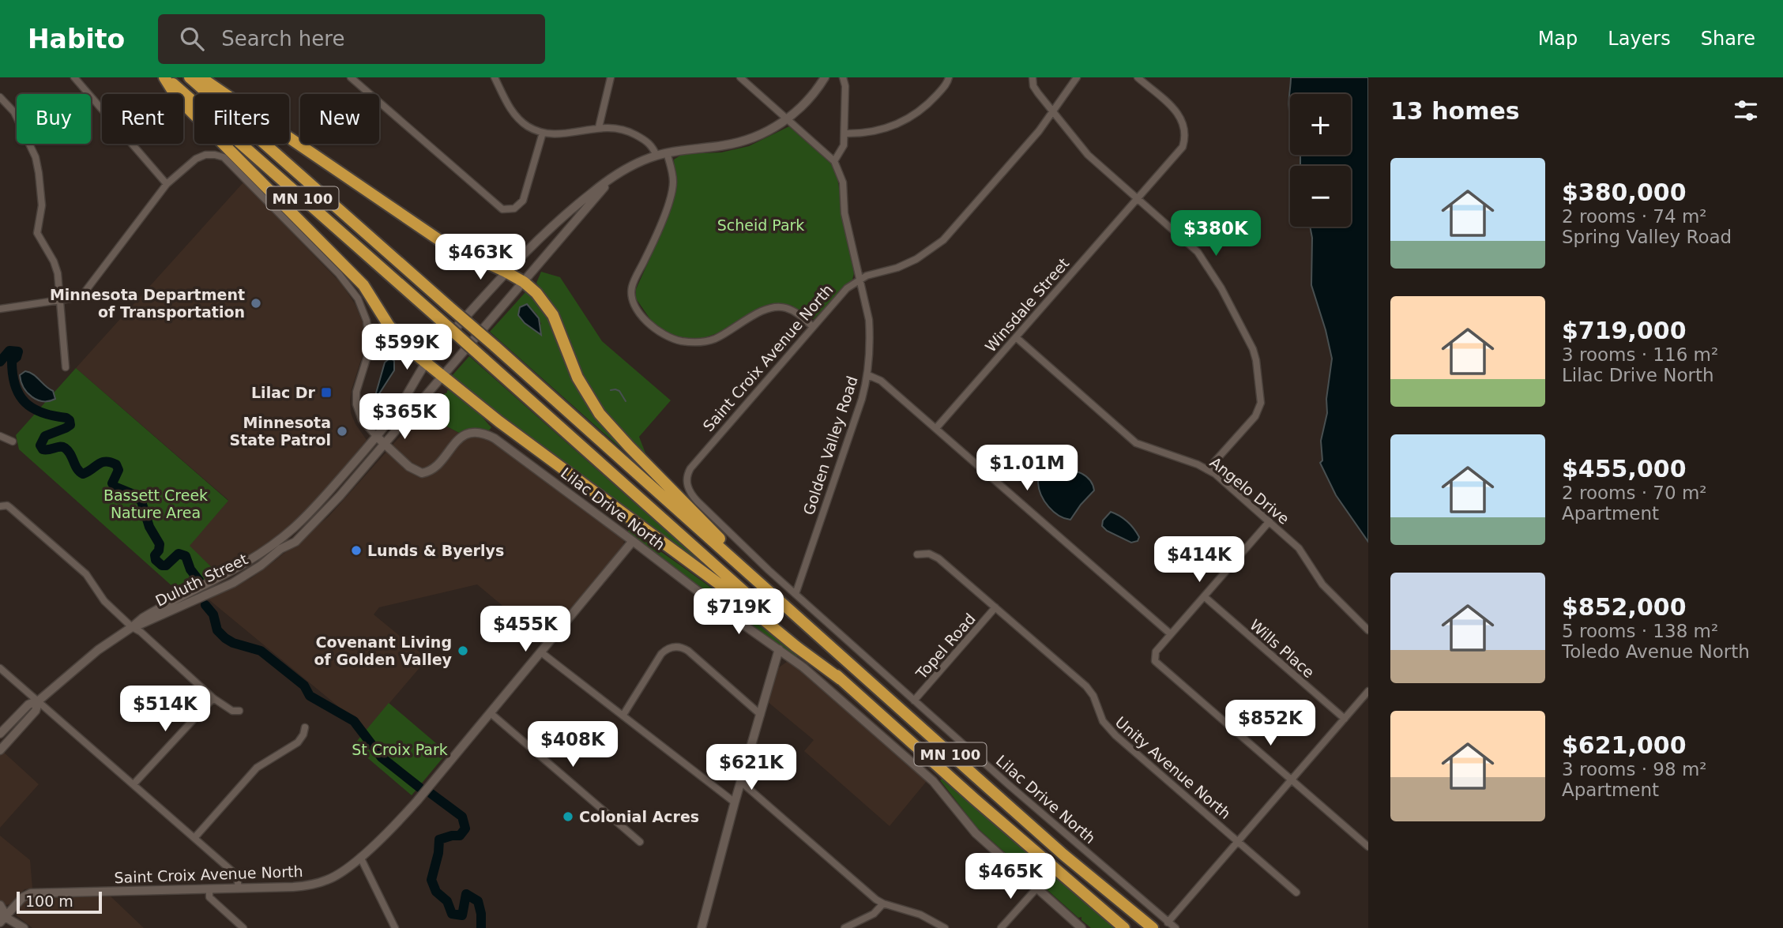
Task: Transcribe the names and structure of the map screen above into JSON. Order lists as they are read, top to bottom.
{
  "streets": {
    "highway": ["MN 100"],
    "street": [
      "Winsdale Street",
      "Saint Croix Avenue North",
      "Golden Valley Road",
      "Angelo Drive",
      "Lilac Drive North",
      "Duluth Street",
      "Topel Road",
      "Wills Place",
      "Unity Avenue North"
    ]
  },
  "crossings": [
    ["Winsdale Street", "Angelo Drive"],
    ["Saint Croix Avenue North", "Golden Valley Road"],
    ["Saint Croix Avenue North", "Lilac Drive North"],
    ["Golden Valley Road", "Lilac Drive North"],
    ["Lilac Drive North", "Duluth Street"],
    ["Lilac Drive North", "Topel Road"],
    ["Topel Road", "Unity Avenue North"]
  ],
  "parks": ["Scheid Park", "Bassett Creek Nature Area", "St Croix Park"],
  "places": {
    "other": [
      "Minnesota Department of Transportation",
      "Minnesota State Patrol",
      "Lunds & Byerlys",
      "Covenant Living of Golden Valley",
      "Colonial Acres"
    ],
    "transit": ["Lilac Dr"]
  },
  "scale_bar": "100 m",
  "page": {
    "header": "Habito",
    "search": "Search here",
    "nav": ["Map", "Layers", "Share"],
    "heading": "13 homes",
    "map_buttons": ["+", "−"],
    "chip": [
      "Buy",
      "Rent",
      "Filters",
      "New"
    ],
    "list": [
      {
        "name": "$380,000",
        "note": "2 rooms · 74 m² · Spring Valley Road"
      },
      {
        "name": "$719,000",
        "note": "3 rooms · 116 m² · Lilac Drive North"
      },
      {
        "name": "$455,000",
        "note": "2 rooms · 70 m² · Apartment"
      },
      {
        "name": "$852,000",
        "note": "5 rooms · 138 m² · Toledo Avenue North"
      },
      {
        "name": "$621,000",
        "note": "3 rooms · 98 m² · Apartment"
      }
    ],
    "price": [
      "$380K",
      "$463K",
      "$599K",
      "$365K",
      "$1.01M",
      "$414K",
      "$719K",
      "$455K",
      "$514K",
      "$852K",
      "$408K",
      "$621K",
      "$465K"
    ],
    "scale": "100 m"
  }
}
